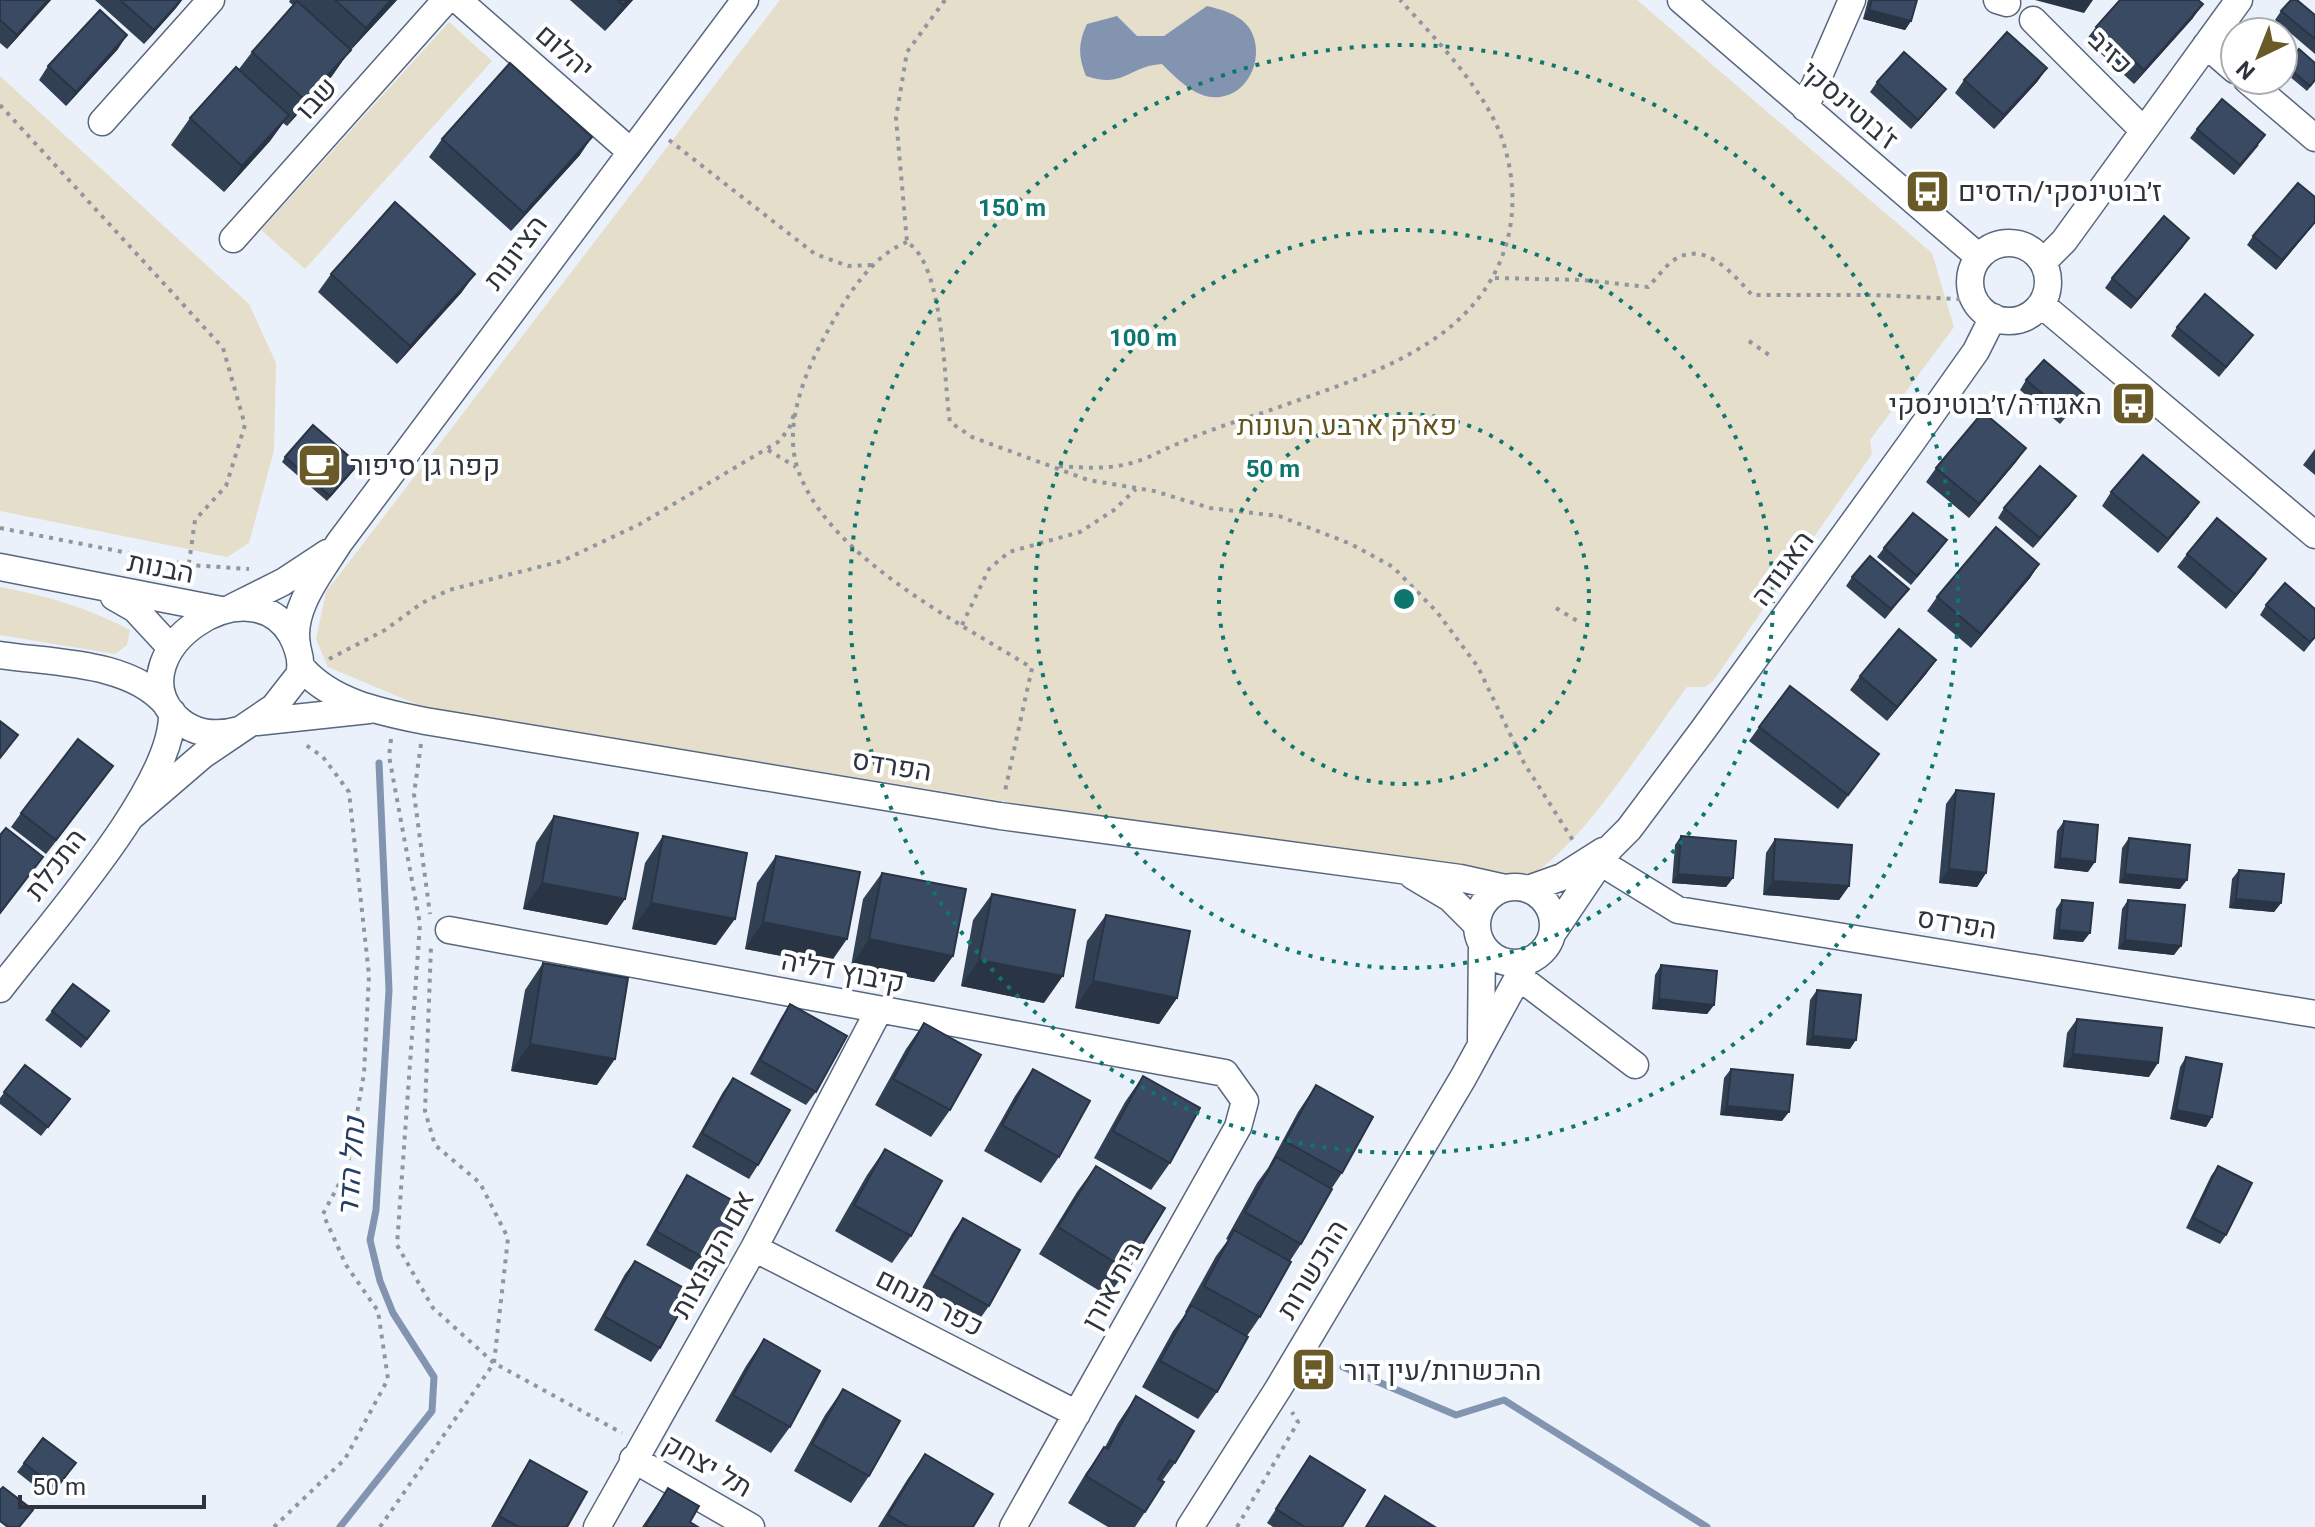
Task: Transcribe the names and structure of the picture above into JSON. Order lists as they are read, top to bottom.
{
  "streets": {
    "street": [
      "יהלום",
      "כזיב",
      "שבו",
      "ז'בוטינסקי",
      "הציונות",
      "הבנות",
      "האגודה",
      "הפרדס",
      "התכלת",
      "קיבוץ דליה",
      "אם הקבוצות",
      "ההכשרות",
      "בית אורן",
      "כפר מנחם",
      "תל יצחק"
    ]
  },
  "crossings": [
    ["יהלום", "הציונות"],
    ["ז'בוטינסקי", "האגודה"],
    ["הציונות", "הבנות"],
    ["הציונות", "הפרדס"],
    ["הציונות", "התכלת"],
    ["הבנות", "הפרדס"],
    ["הבנות", "התכלת"],
    ["האגודה", "הפרדס"],
    ["האגודה", "ההכשרות"],
    ["הפרדס", "התכלת"],
    ["הפרדס", "ההכשרות"],
    ["קיבוץ דליה", "אם הקבוצות"],
    ["קיבוץ דליה", "בית אורן"],
    ["אם הקבוצות", "כפר מנחם"],
    ["אם הקבוצות", "תל יצחק"],
    ["בית אורן", "כפר מנחם"]
  ],
  "water": ["נחל הדר"],
  "parks": ["פארק ארבע העונות"],
  "places": {
    "bus stop": ["ז׳בוטינסקי/הדסים", "האגודה/ז׳בוטינסקי", "ההכשרות/עין דור"],
    "cafe": ["קפה גן סיפור"]
  },
  "scale_bar": "50 m",
  "north": "bottom left",
  "rings": ["150 m", "100 m", "50 m"]
}
